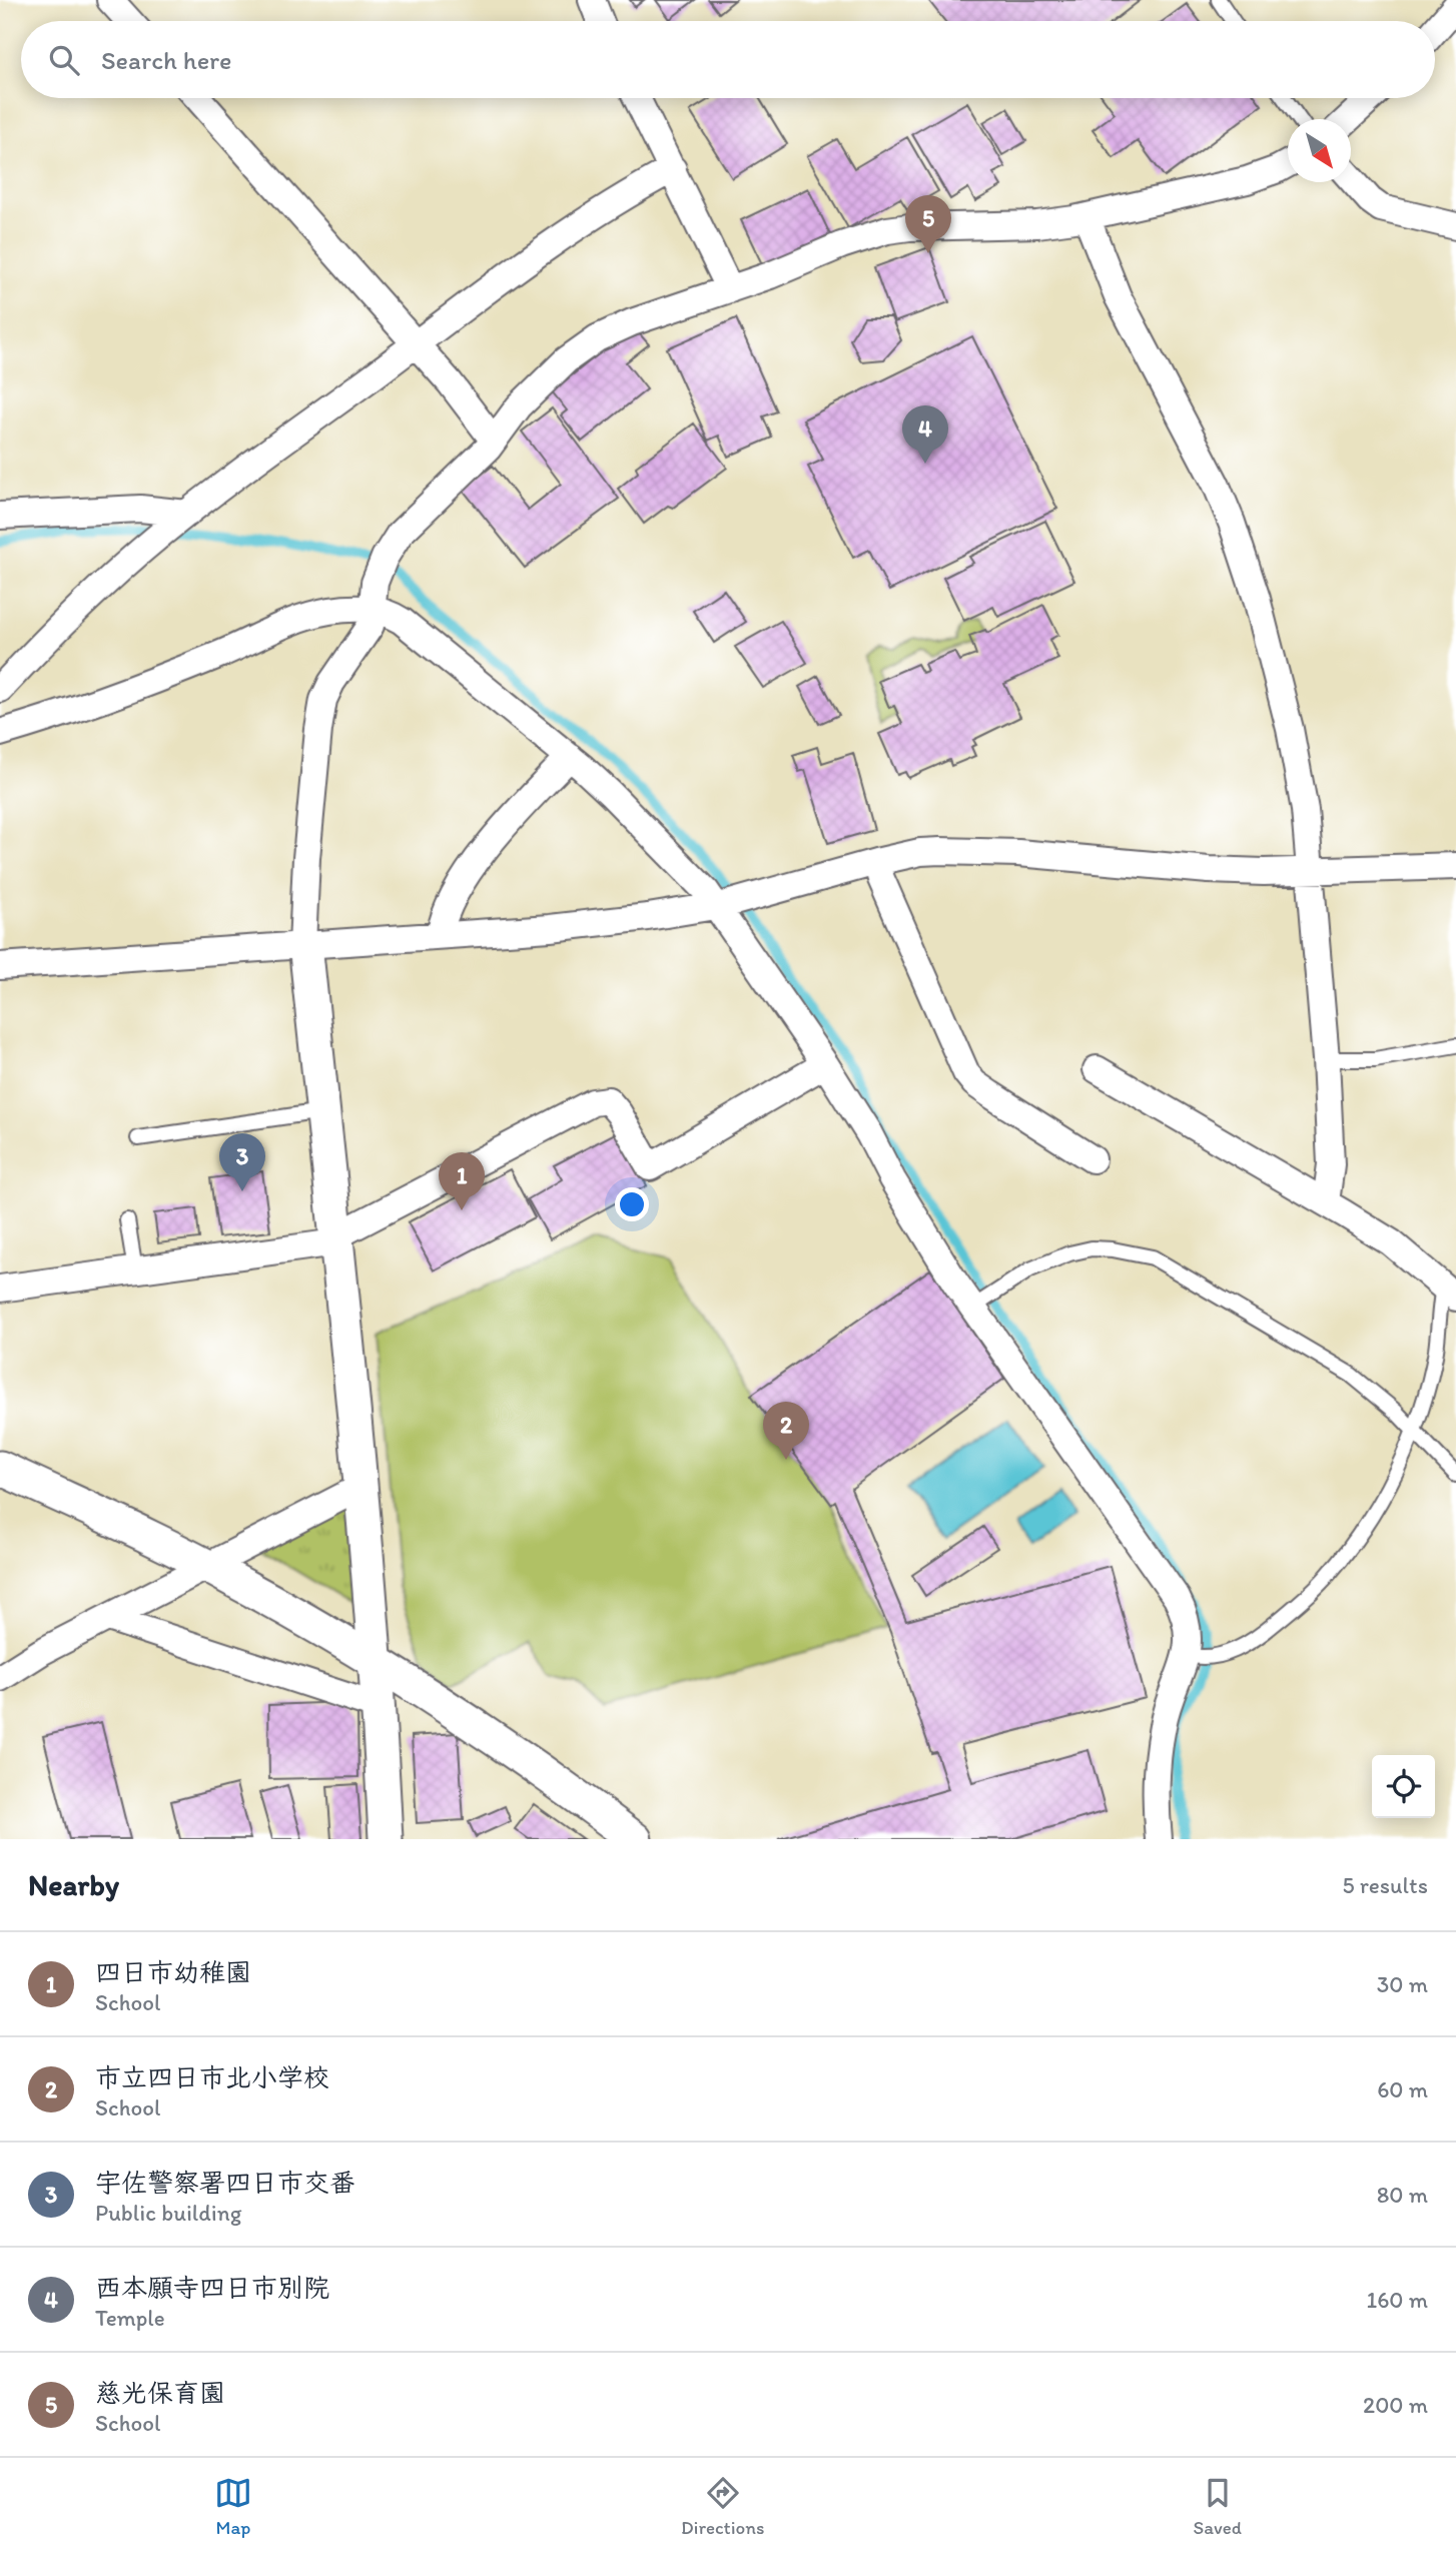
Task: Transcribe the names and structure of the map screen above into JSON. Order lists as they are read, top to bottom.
{
  "north": "bottom right",
  "page": {
    "search": "Search here",
    "pins": [
      "5",
      "4",
      "3",
      "1",
      "2"
    ],
    "heading": ["Nearby", "5 results"],
    "list": [
      {
        "mark": "1",
        "name": "四日市幼稚園",
        "note": "School",
        "value": "30 m"
      },
      {
        "mark": "2",
        "name": "市立四日市北小学校",
        "note": "School",
        "value": "60 m"
      },
      {
        "mark": "3",
        "name": "宇佐警察署四日市交番",
        "note": "Public building",
        "value": "80 m"
      },
      {
        "mark": "4",
        "name": "西本願寺四日市別院",
        "note": "Temple",
        "value": "160 m"
      },
      {
        "mark": "5",
        "name": "慈光保育園",
        "note": "School",
        "value": "200 m"
      }
    ],
    "nav": ["Map", "Directions", "Saved"]
  }
}
